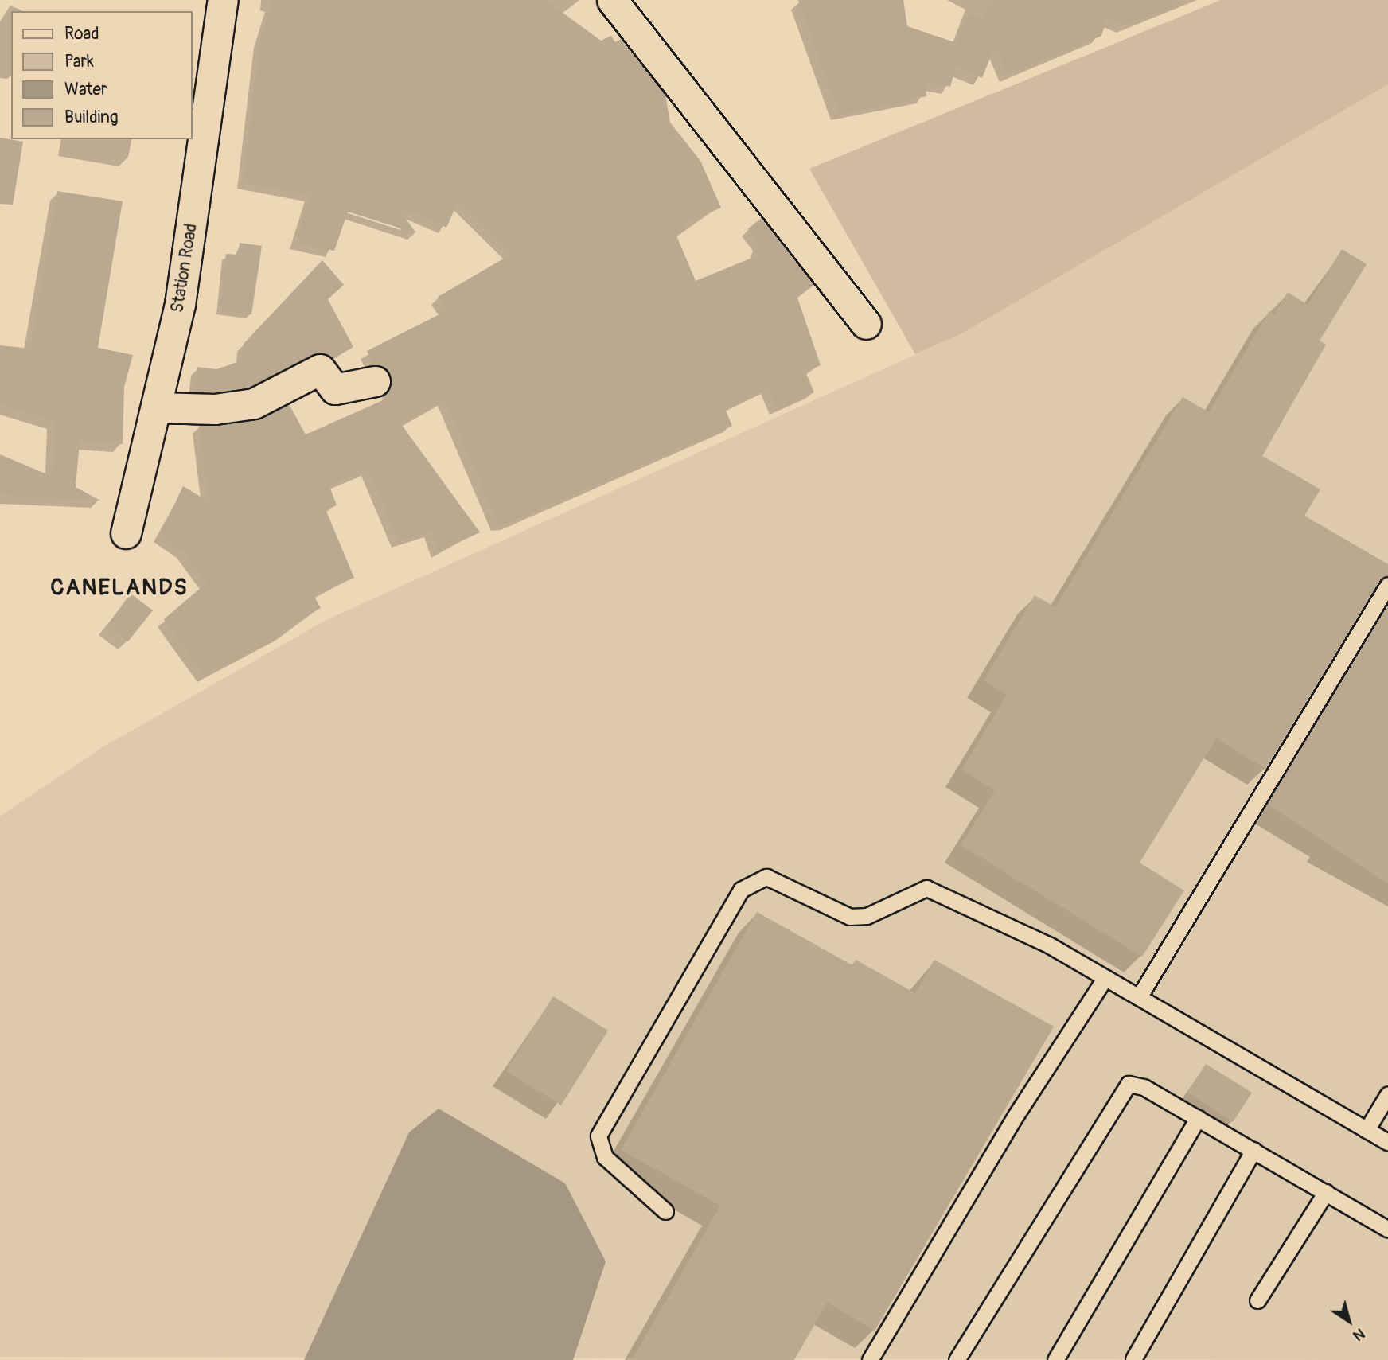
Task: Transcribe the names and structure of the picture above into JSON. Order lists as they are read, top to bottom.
{
  "streets": {
    "street": ["Station Road"]
  },
  "districts": ["CANELANDS"],
  "legend": [
    "Road",
    "Park",
    "Water",
    "Building"
  ],
  "north": "bottom right"
}
